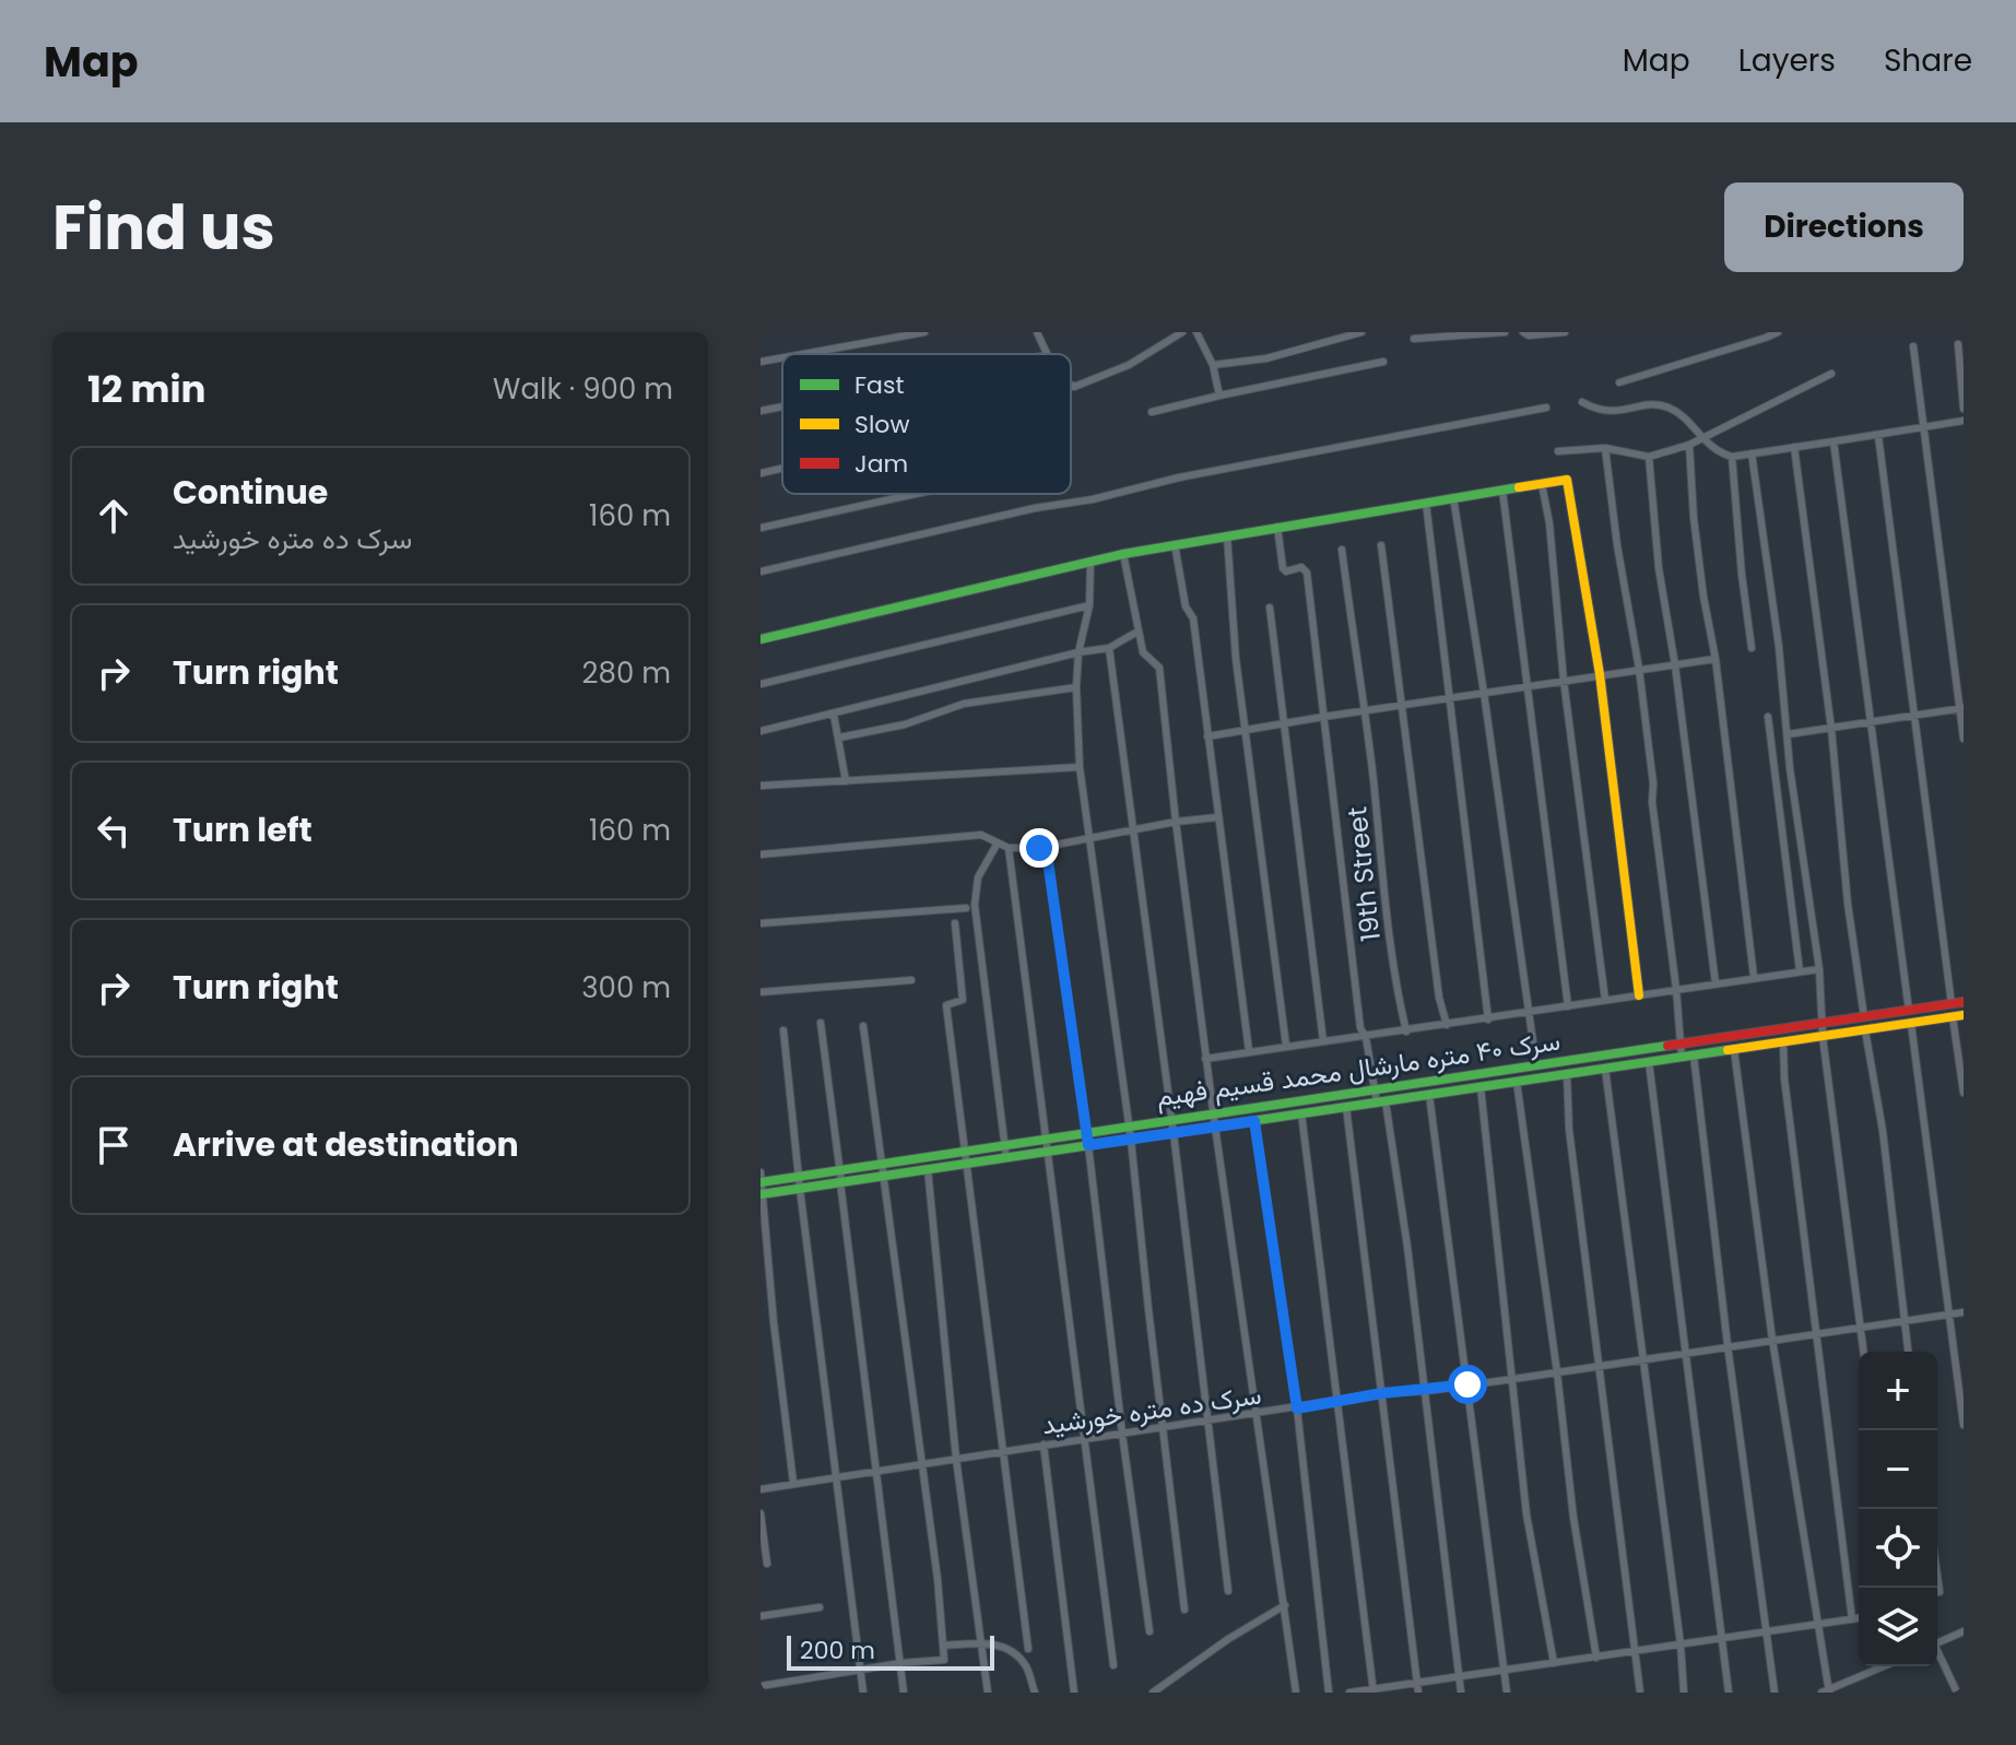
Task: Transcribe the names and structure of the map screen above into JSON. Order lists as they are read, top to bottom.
{
  "streets": {
    "street": ["19th Street", "سرک ۴۰ متره مارشال محمد قسیم فهیم", "سرک ده متره خورشید"]
  },
  "legend": ["Fast", "Slow", "Jam"],
  "scale_bar": "200 m",
  "page": {
    "header": "Map",
    "nav": ["Map", "Layers", "Share"],
    "title": "Find us",
    "buttons": "Directions",
    "heading": ["12 min", "Walk · 900 m"],
    "list": [
      ["Continue", "سرک ده متره خورشید", "160 m"],
      ["Turn right", "280 m"],
      ["Turn left", "160 m"],
      ["Turn right", "300 m"],
      "Arrive at destination"
    ],
    "map_buttons": ["+", "−"],
    "scale": "200 m"
  }
}
